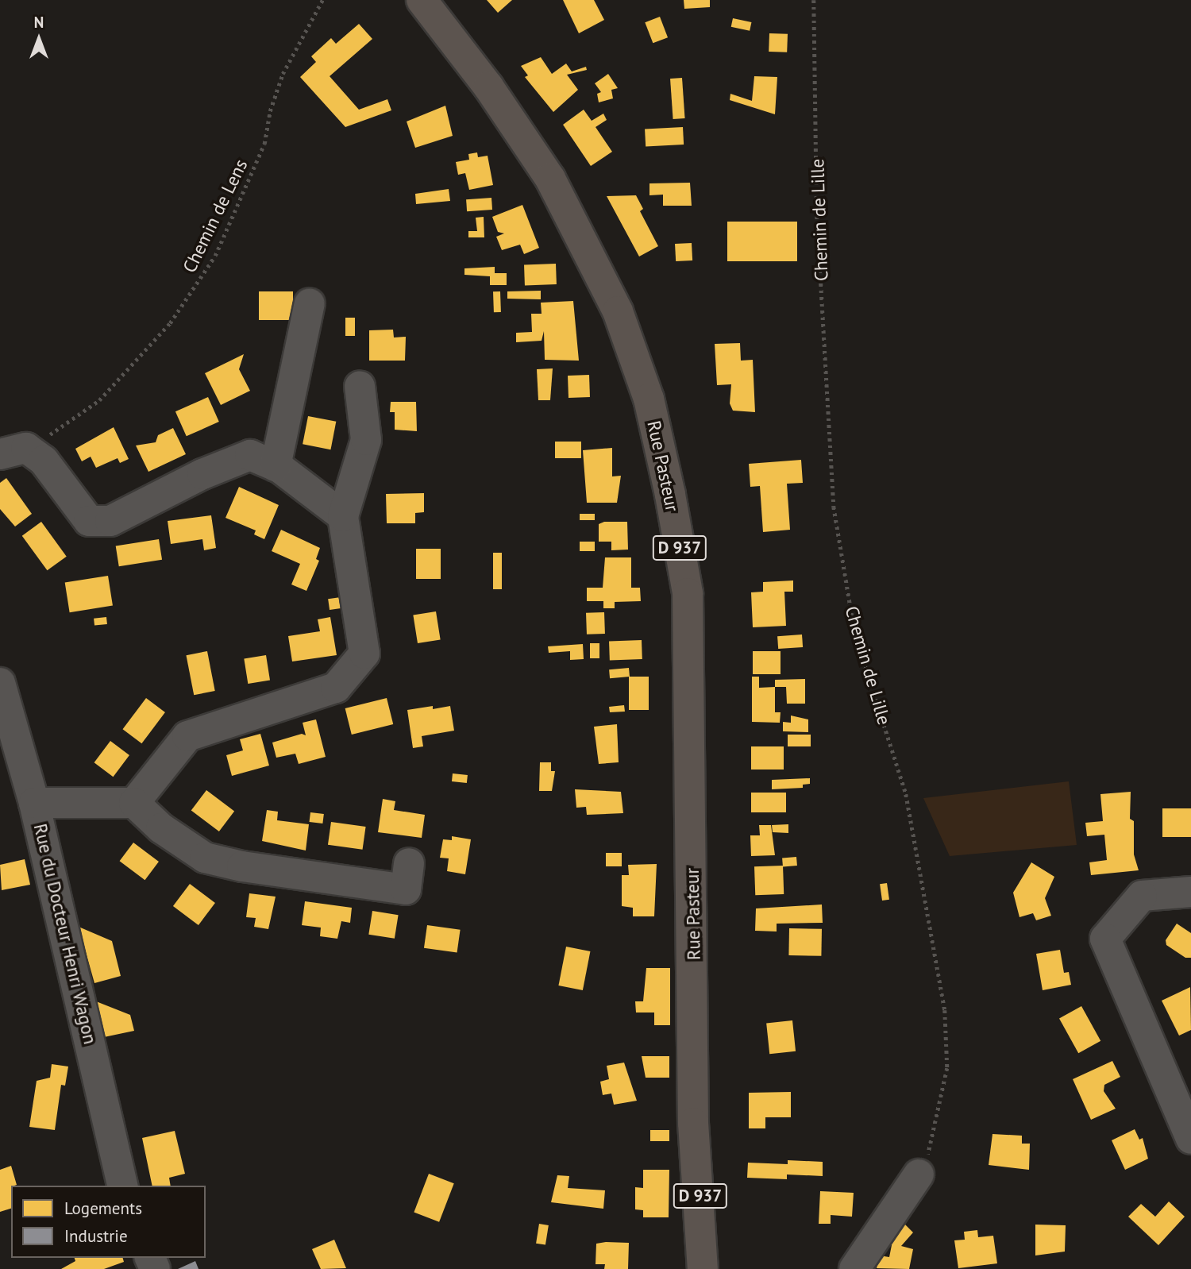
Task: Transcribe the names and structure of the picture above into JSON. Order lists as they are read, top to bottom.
{
  "streets": {
    "main road": ["Rue Pasteur", "D 937"],
    "street": ["Rue du Docteur Henri Wagon"],
    "path": ["Chemin de Lens", "Chemin de Lille"]
  },
  "legend": ["Logements", "Industrie"],
  "north": "top"
}
